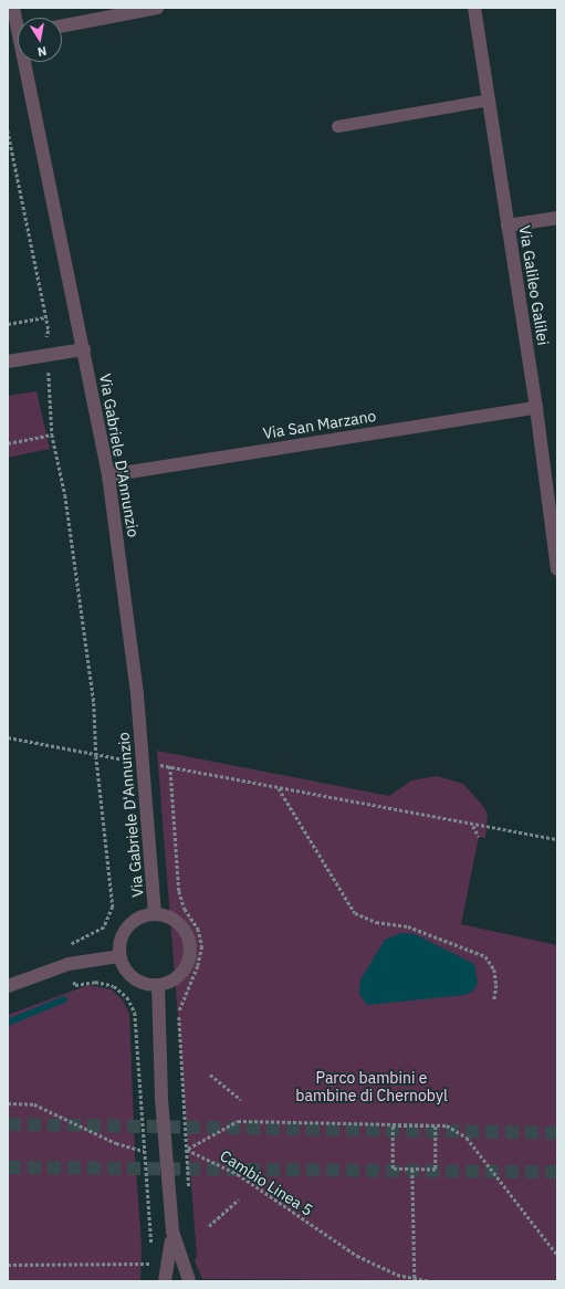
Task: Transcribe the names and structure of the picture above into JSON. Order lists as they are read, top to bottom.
{
  "streets": {
    "street": ["Via Galileo Galilei", "Via San Marzano", "Via Gabriele D'Annunzio"],
    "path": ["Cambio Linea 5"]
  },
  "crossings": [
    ["Via Galileo Galilei", "Via San Marzano"],
    ["Via San Marzano", "Via Gabriele D'Annunzio"]
  ],
  "parks": ["Parco bambini e bambine di Chernobyl"],
  "north": "bottom"
}
